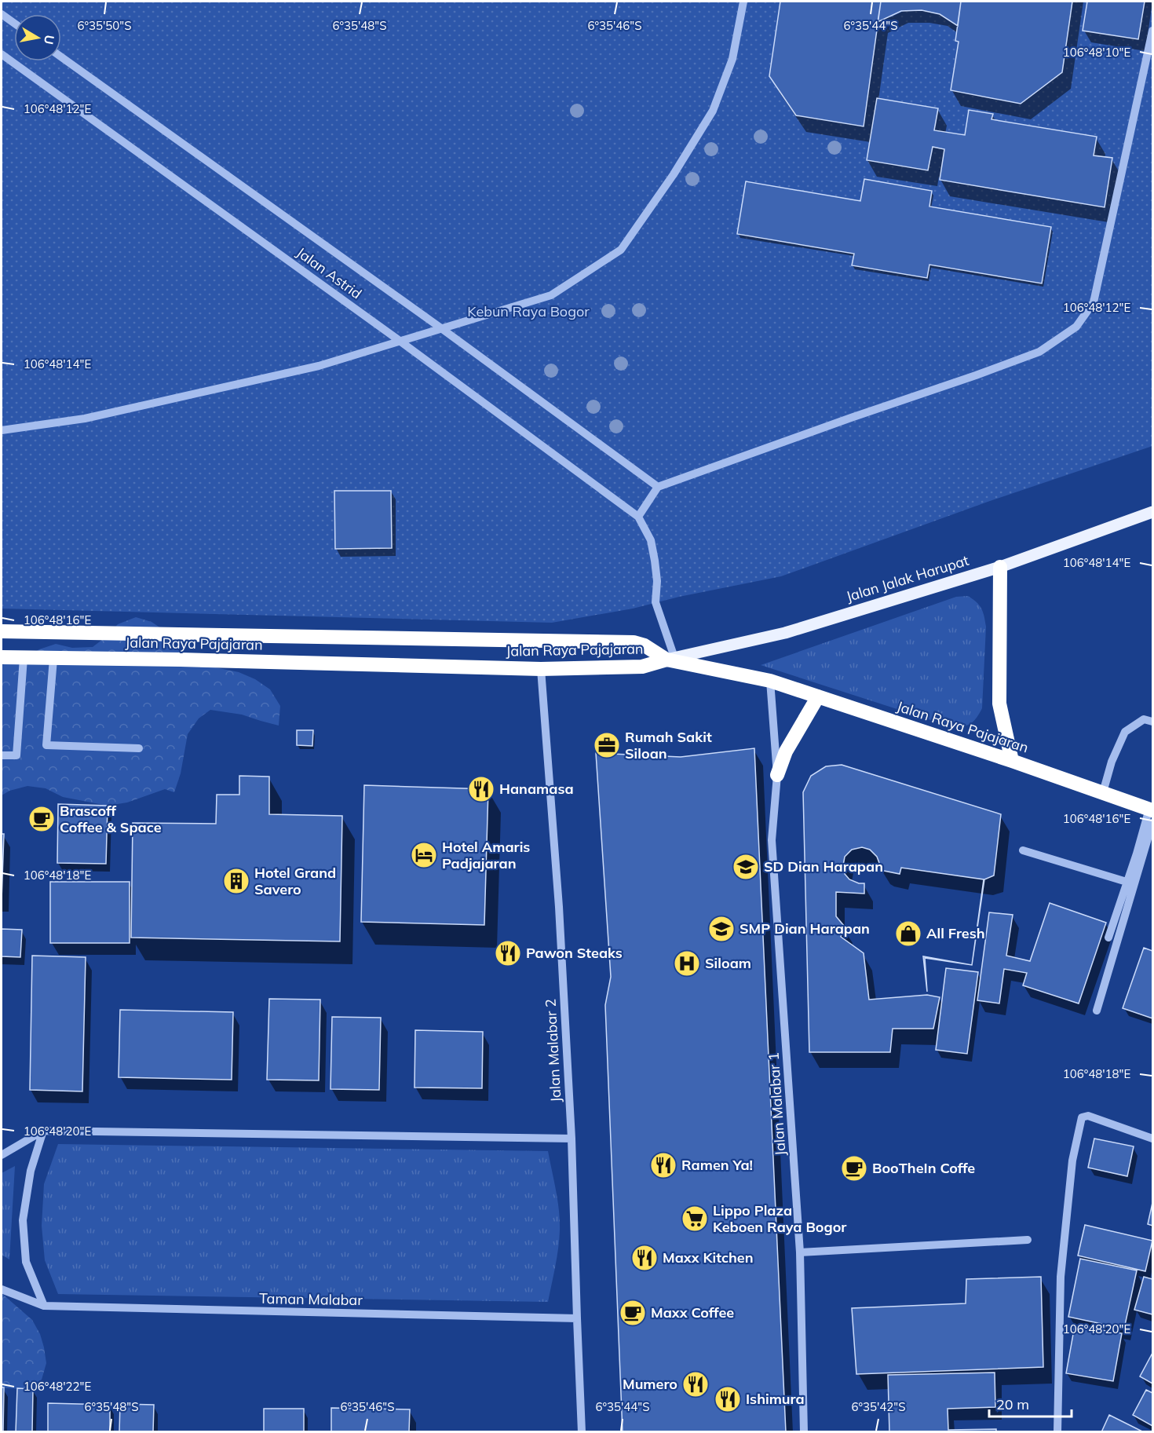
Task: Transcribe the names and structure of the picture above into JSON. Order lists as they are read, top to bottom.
{
  "streets": {
    "highway": ["Jalan Raya Pajajaran"],
    "main road": ["Jalan Jalak Harupat"],
    "street": [
      "Jalan Astrid",
      "Jalan Malabar 2",
      "Jalan Malabar 1",
      "Taman Malabar"
    ]
  },
  "crossings": [
    ["Jalan Jalak Harupat", "Jalan Raya Pajajaran"],
    ["Jalan Raya Pajajaran", "Jalan Malabar 2"],
    ["Jalan Raya Pajajaran", "Jalan Malabar 1"],
    ["Jalan Malabar 2", "Taman Malabar"]
  ],
  "parks": ["Kebun Raya Bogor"],
  "places": {
    "office": ["Rumah Sakit Siloan"],
    "restaurant": [
      "Hanamasa",
      "Pawon Steaks",
      "Ramen Ya!",
      "Maxx Kitchen",
      "Mumero",
      "Ishimura"
    ],
    "cafe": ["Brascoff Coffee & Space", "BooTheIn Coffe", "Maxx Coffee"],
    "hotel": ["Hotel Amaris Padjajaran"],
    "school or university": ["SD Dian Harapan", "SMP Dian Harapan"],
    "building": ["Hotel Grand Savero"],
    "shop": ["All Fresh"],
    "hospital": ["Siloam"],
    "supermarket": ["Lippo Plaza Keboen Raya Bogor"]
  },
  "scale_bar": "20 m",
  "north": "right",
  "coordinates": [
    "6°35'50\"S",
    "6°35'48\"S",
    "6°35'46\"S",
    "6°35'44\"S",
    "106°48'10\"E",
    "106°48'12\"E",
    "106°48'14\"E",
    "106°48'16\"E",
    "106°48'18\"E",
    "106°48'20\"E",
    "106°48'22\"E",
    "6°35'42\"S"
  ]
}
